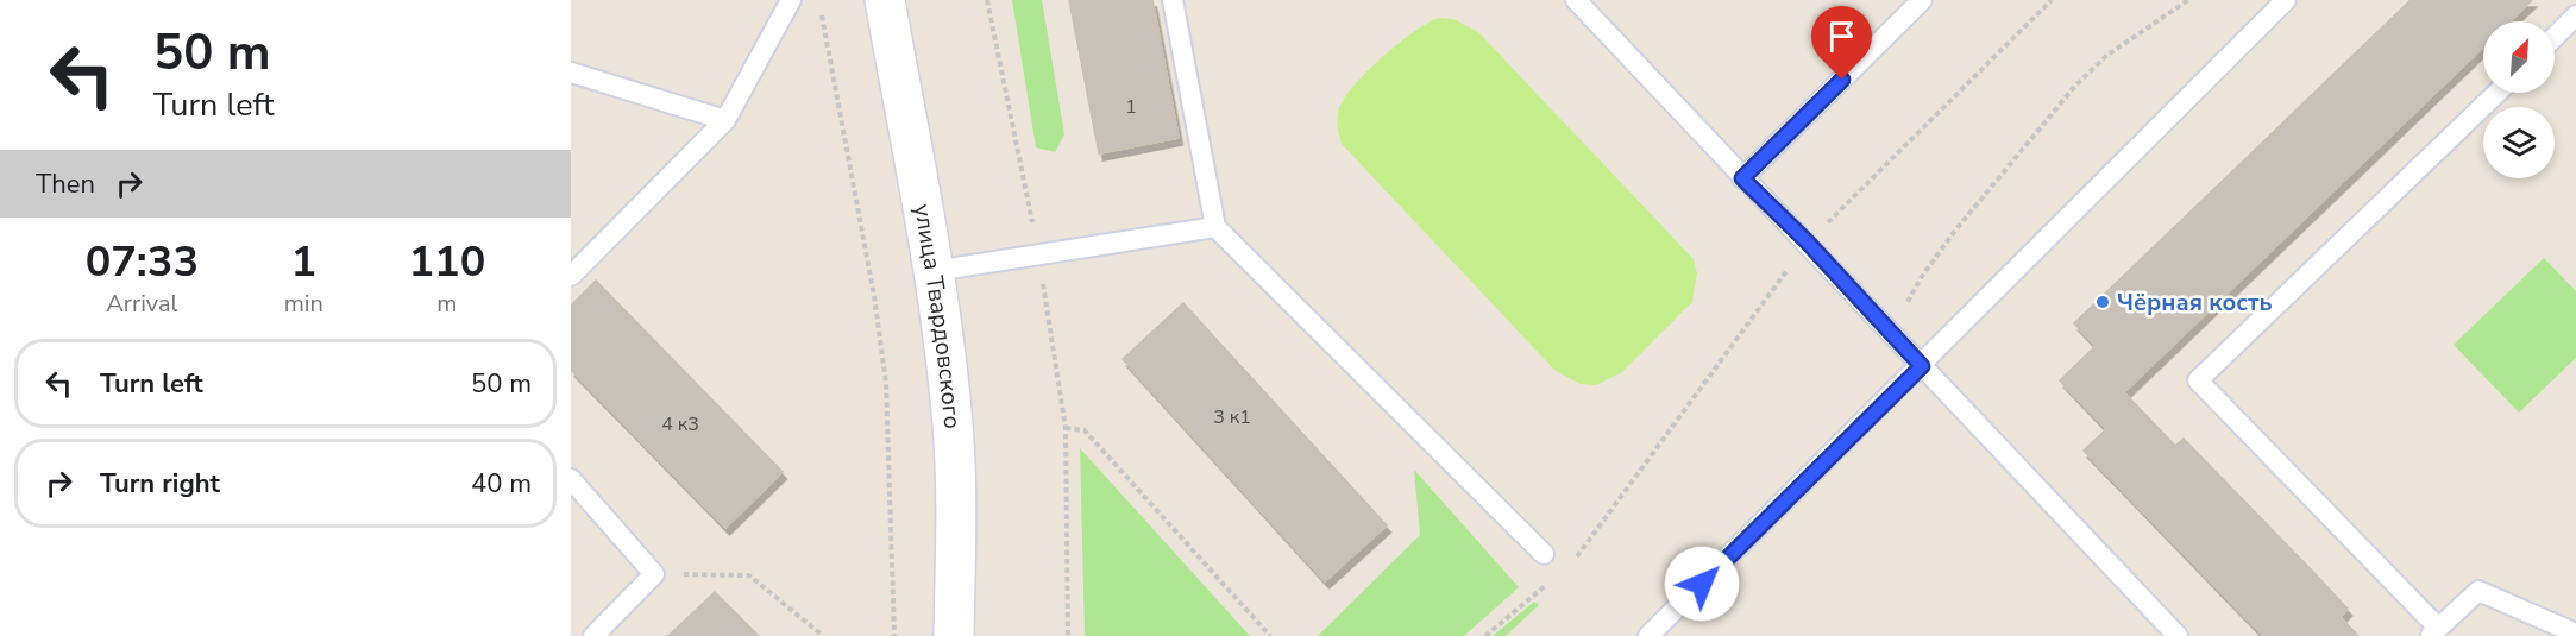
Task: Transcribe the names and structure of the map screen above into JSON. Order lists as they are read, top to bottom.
{
  "streets": {
    "main road": ["улица Твардовского"]
  },
  "places": ["Чёрная кость"],
  "house_numbers": ["1", "3 к1", "4 к3"],
  "north": "top right",
  "page": {
    "turn": ["50 m", "Turn left"],
    "then": "Then",
    "eta": [
      "07:33",
      "Arrival",
      "1",
      "min",
      "110",
      "m"
    ],
    "list": [
      {
        "name": "Turn left",
        "value": "50 m"
      },
      {
        "name": "Turn right",
        "value": "40 m"
      }
    ]
  }
}
